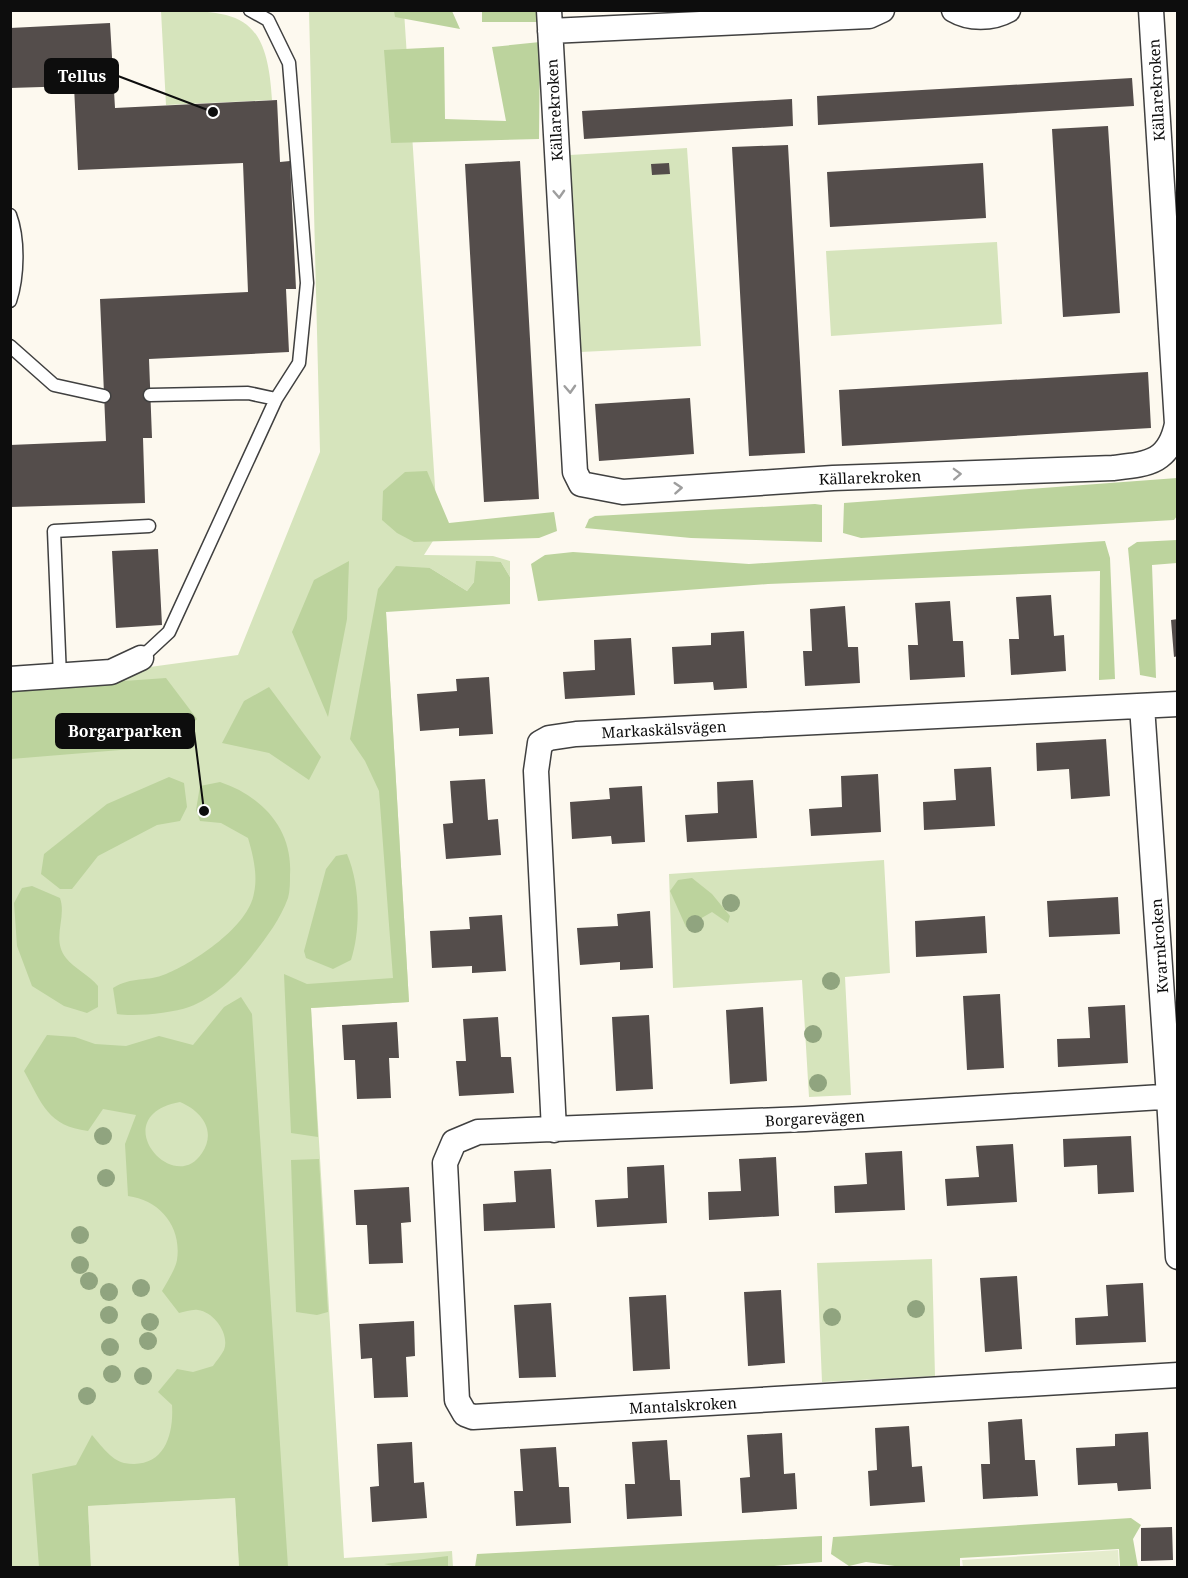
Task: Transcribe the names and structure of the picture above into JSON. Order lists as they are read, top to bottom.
{
  "streets": {
    "street": [
      "Källarekroken",
      "Markaskälsvägen",
      "Kvarnkroken",
      "Borgarevägen",
      "Mantalskroken"
    ]
  },
  "crossings": [
    ["Markaskälsvägen", "Kvarnkroken"],
    ["Markaskälsvägen", "Borgarevägen"],
    ["Kvarnkroken", "Borgarevägen"],
    ["Borgarevägen", "Mantalskroken"]
  ],
  "places": ["Tellus", "Borgarparken"]
}
